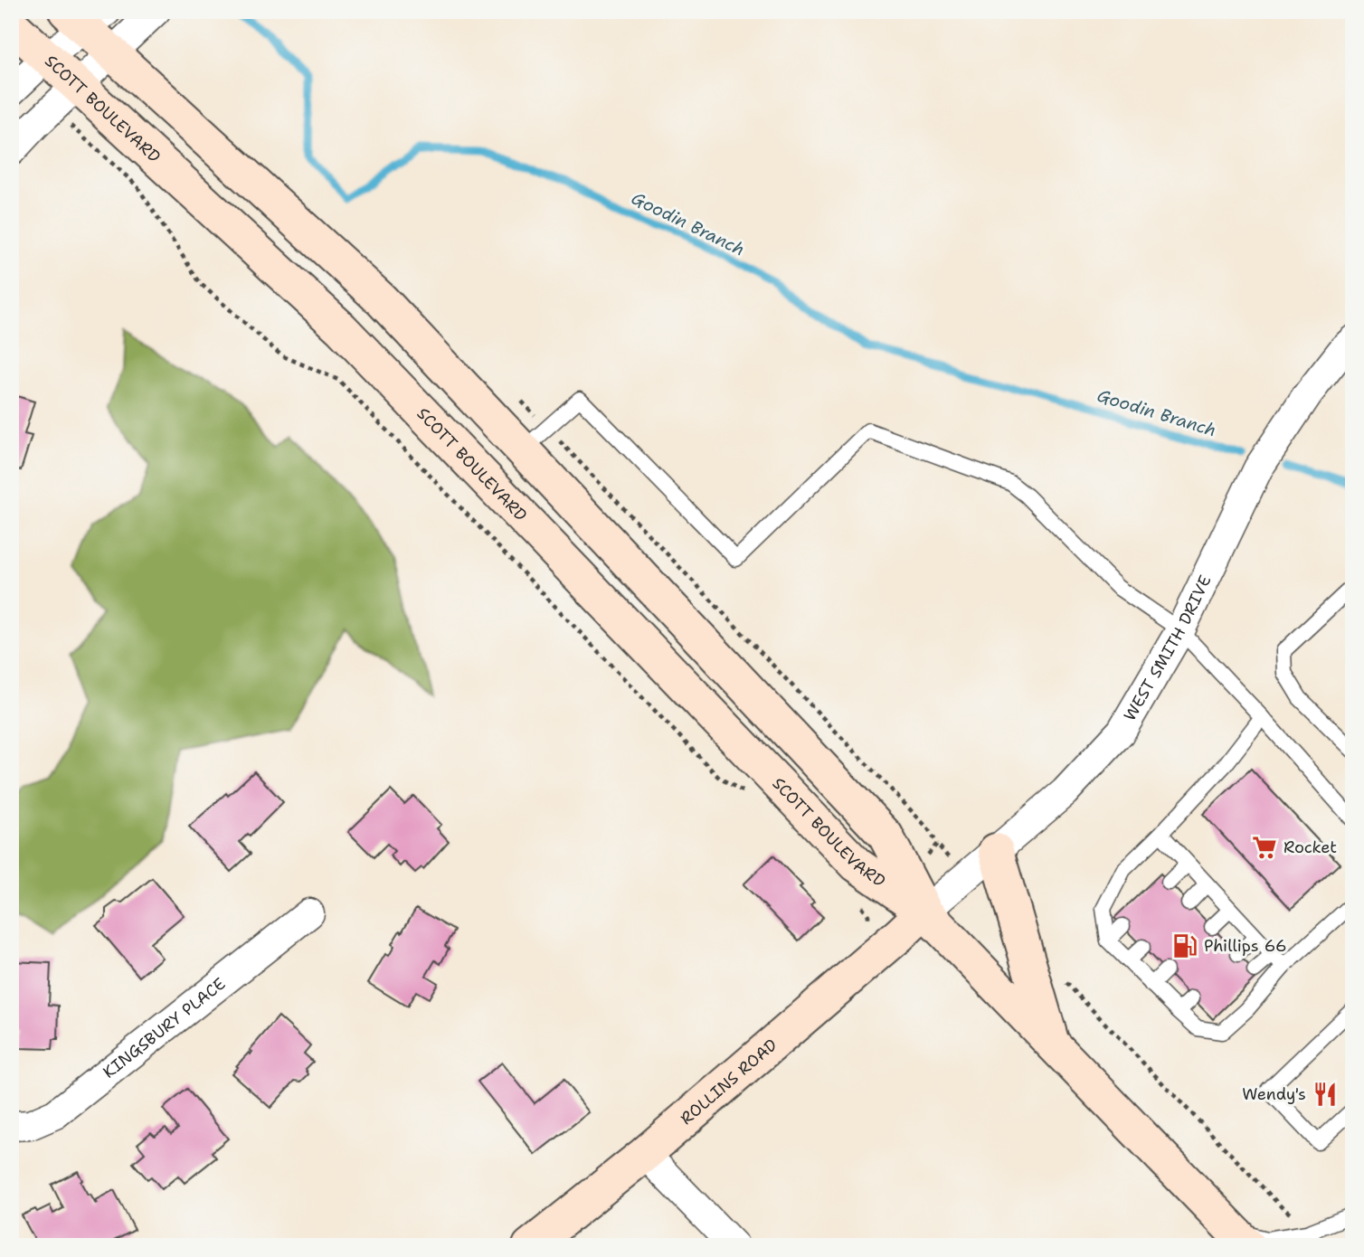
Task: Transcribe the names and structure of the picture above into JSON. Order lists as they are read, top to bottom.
{
  "streets": {
    "main road": ["SCOTT BOULEVARD", "ROLLINS ROAD"],
    "street": ["WEST SMITH DRIVE", "KINGSBURY PLACE"]
  },
  "crossings": [
    ["SCOTT BOULEVARD", "WEST SMITH DRIVE"],
    ["SCOTT BOULEVARD", "ROLLINS ROAD"],
    ["WEST SMITH DRIVE", "ROLLINS ROAD"]
  ],
  "water": ["Goodin Branch"],
  "places": {
    "supermarket": ["Rocket"],
    "fuel station": ["Phillips 66"],
    "restaurant": ["Wendy's"]
  }
}
